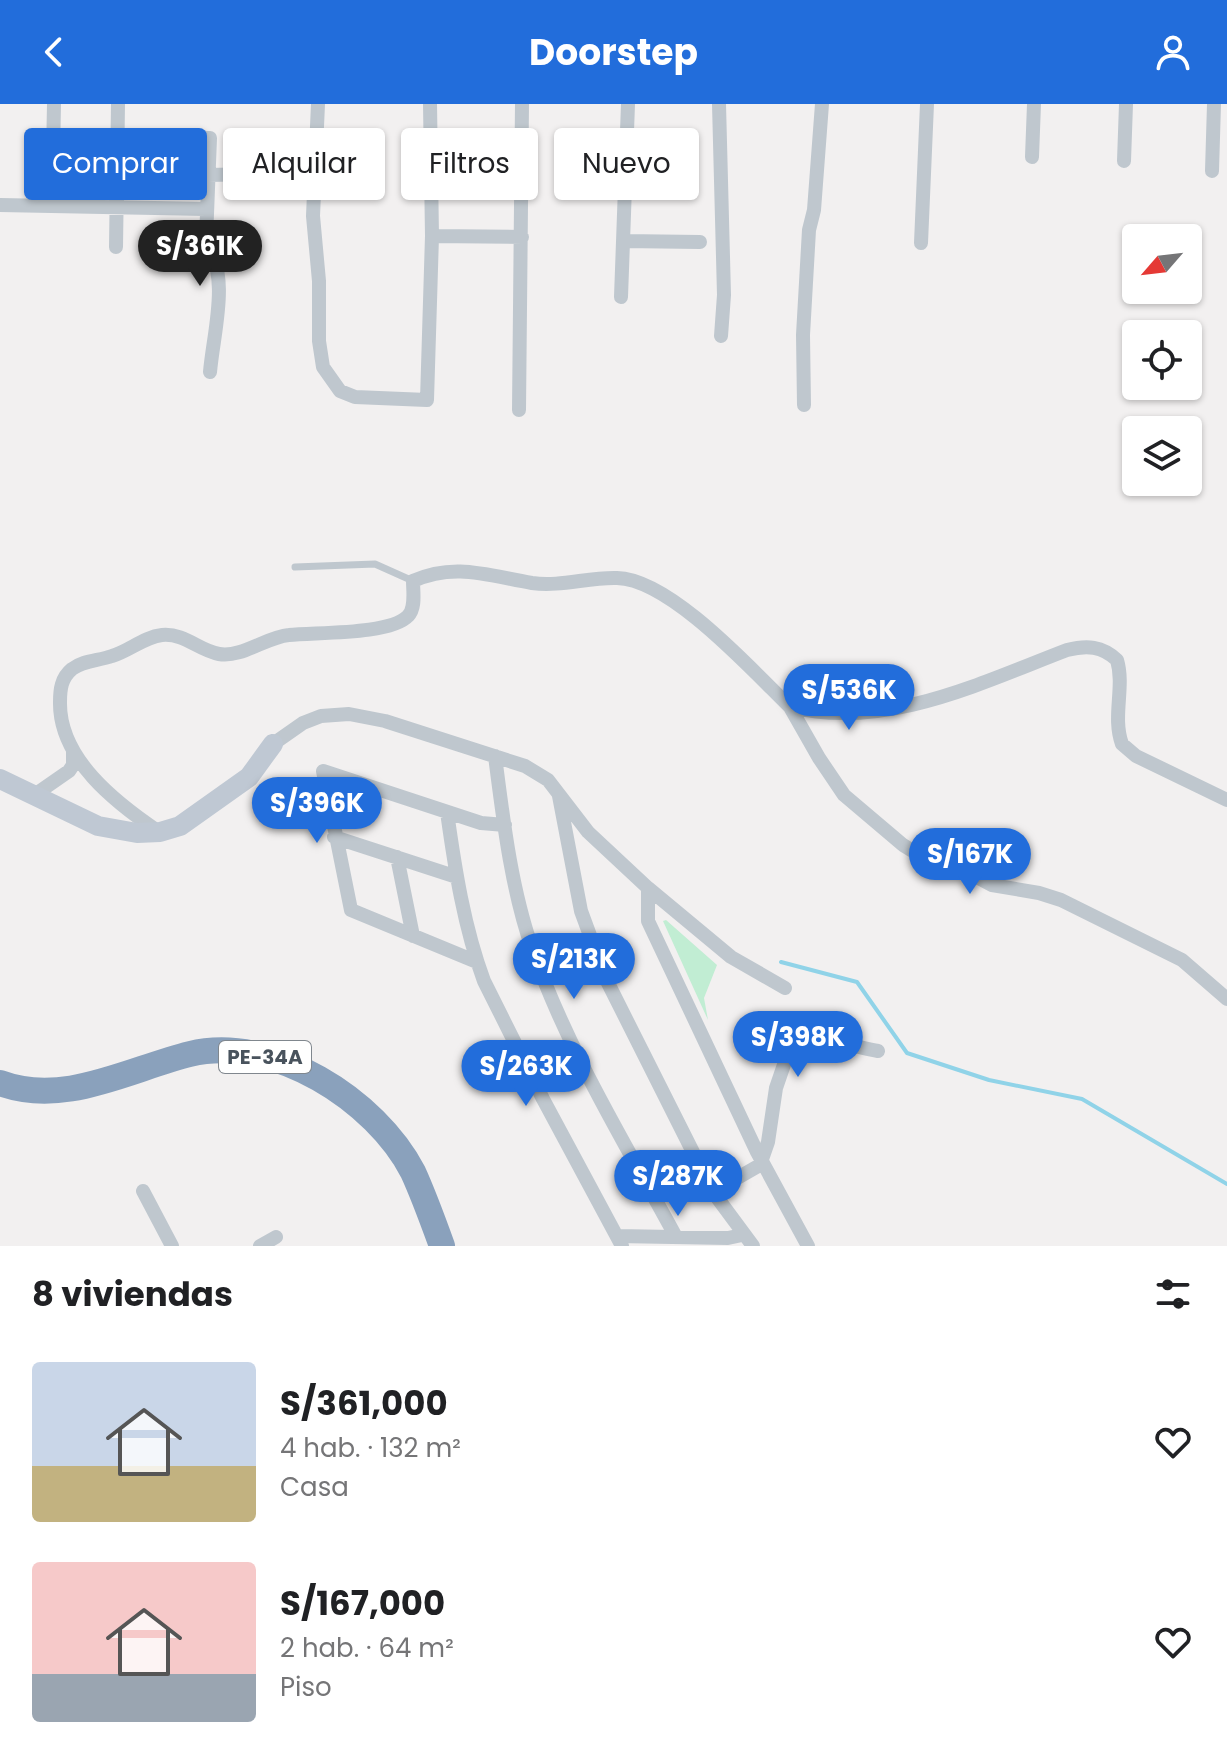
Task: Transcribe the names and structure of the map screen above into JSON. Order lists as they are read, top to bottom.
{
  "streets": {
    "highway": ["PE-34A"]
  },
  "north": "bottom left",
  "page": {
    "header": "Doorstep",
    "chip": [
      "Comprar",
      "Alquilar",
      "Filtros",
      "Nuevo"
    ],
    "price": [
      "S/361K",
      "S/536K",
      "S/396K",
      "S/167K",
      "S/213K",
      "S/398K",
      "S/263K",
      "S/287K"
    ],
    "heading": "8 viviendas",
    "list": [
      {
        "name": "S/361,000",
        "note": "4 hab. · 132 m² · Casa"
      },
      {
        "name": "S/167,000",
        "note": "2 hab. · 64 m² · Piso"
      }
    ]
  }
}
